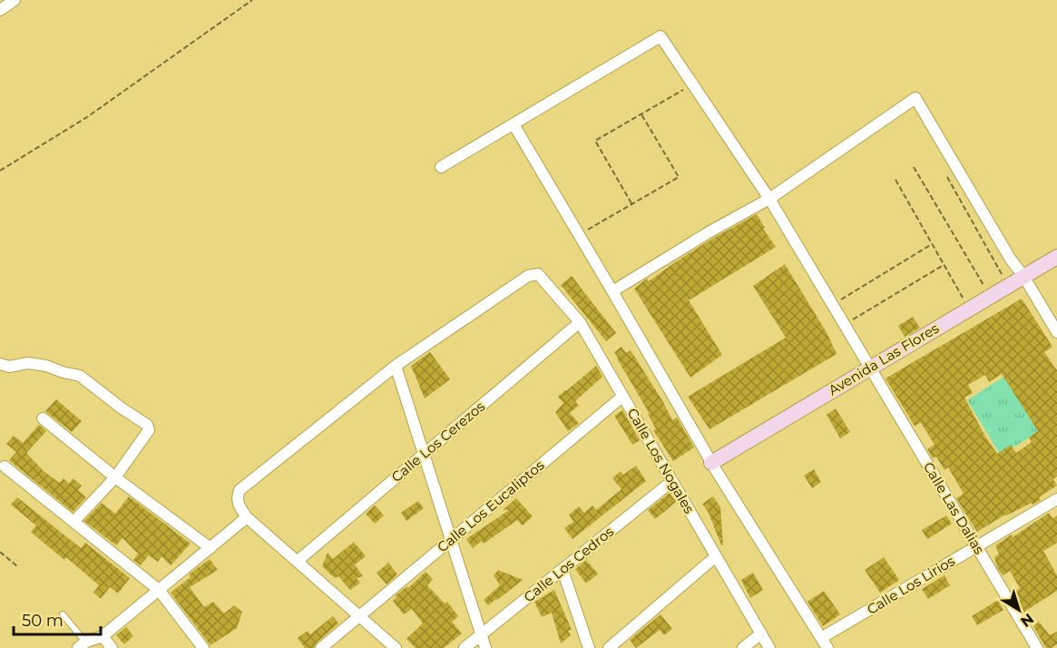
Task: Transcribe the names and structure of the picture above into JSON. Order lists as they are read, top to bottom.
{
  "streets": {
    "street": [
      "Avenida Las Flores",
      "Calle Los Cerezos",
      "Calle Los Nogales",
      "Calle Los Eucaliptos",
      "Calle Las Dalias",
      "Calle Los Cedros",
      "Calle Los Lirios"
    ]
  },
  "crossings": [
    ["Avenida Las Flores", "Calle Las Dalias"],
    ["Calle Los Cerezos", "Calle Los Nogales"],
    ["Calle Los Nogales", "Calle Los Eucaliptos"],
    ["Calle Los Nogales", "Calle Los Cedros"],
    ["Calle Las Dalias", "Calle Los Lirios"]
  ],
  "scale_bar": "50 m",
  "north": "bottom right"
}
